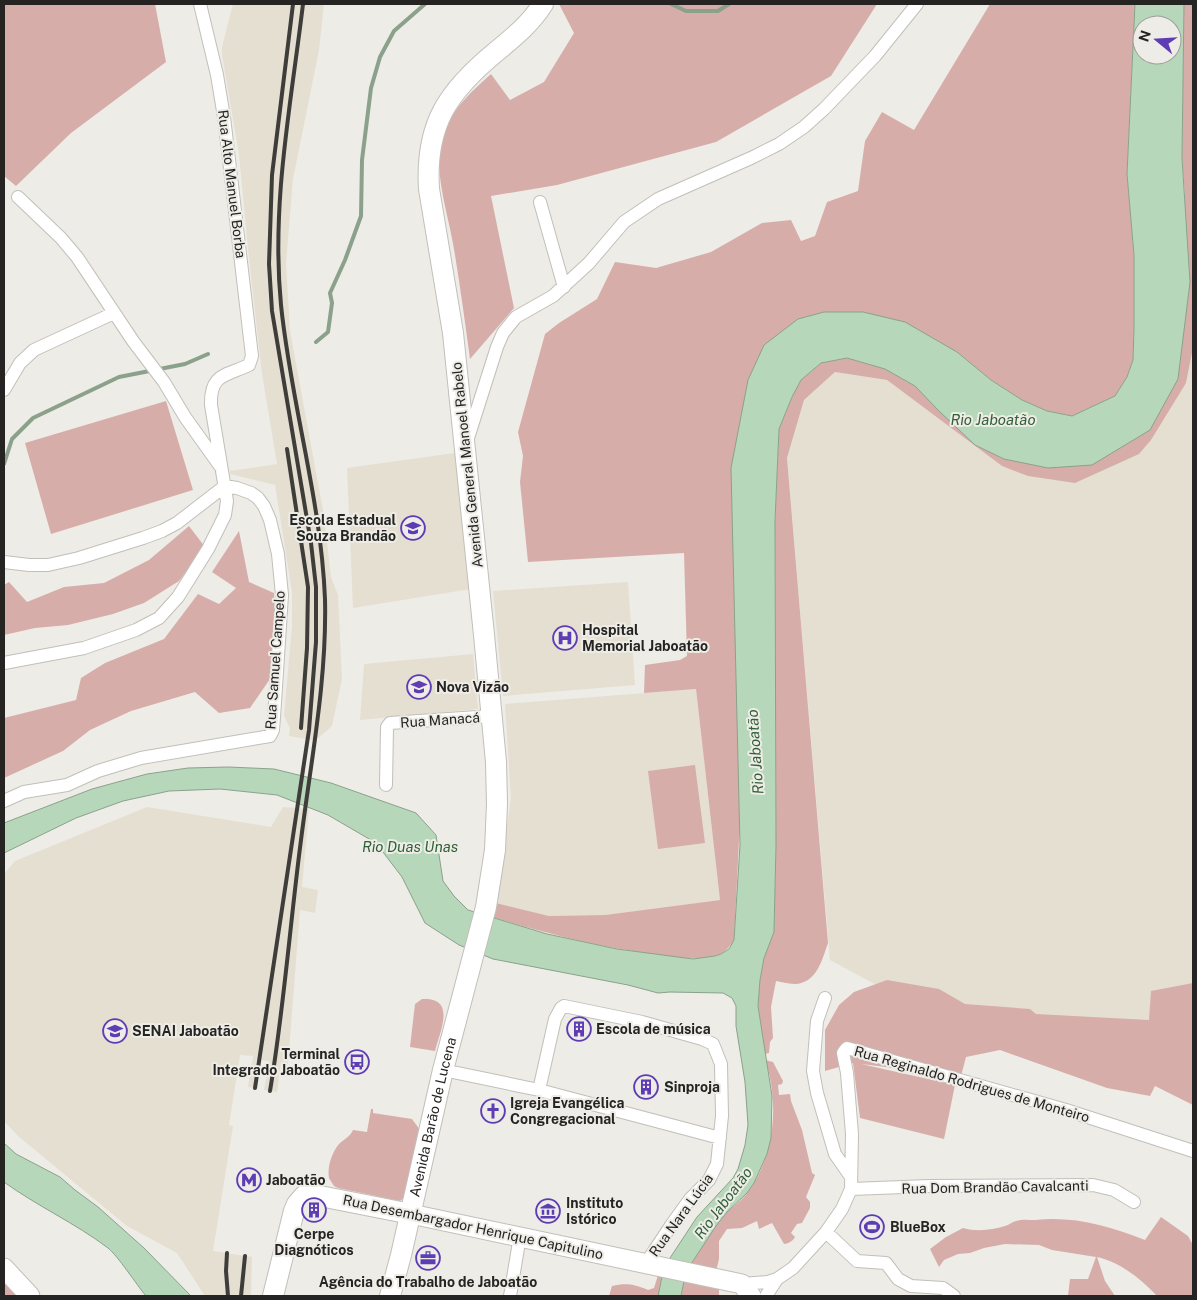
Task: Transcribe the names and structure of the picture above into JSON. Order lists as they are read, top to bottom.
{
  "streets": {
    "main road": ["Avenida General Manoel Rabelo", "Avenida Barão de Lucena", "Rua Desembargador Henrique Capitulino"],
    "street": [
      "Rua Alto Manuel Borba",
      "Rua Samuel Campelo",
      "Rua Manacá",
      "Rua Reginaldo Rodrigues de Monteiro",
      "Rua Dom Brandão Cavalcanti",
      "Rua Nara Lúcia"
    ]
  },
  "crossings": [
    ["Avenida General Manoel Rabelo", "Rua Manacá"],
    ["Avenida General Manoel Rabelo", "Avenida Barão de Lucena"],
    ["Rua Reginaldo Rodrigues de Monteiro", "Rua Dom Brandão Cavalcanti"],
    ["Avenida Barão de Lucena", "Rua Desembargador Henrique Capitulino"],
    ["Rua Nara Lúcia", "Rua Desembargador Henrique Capitulino"]
  ],
  "water": ["Rio Jaboatão", "Rio Duas Unas"],
  "places": {
    "school or university": ["Escola Estadual Souza Brandão", "Nova Vizão", "SENAI Jaboatão"],
    "hospital": ["Hospital Memorial Jaboatão"],
    "building": ["Escola de música", "Sinproja", "Cerpe Diagnóticos"],
    "bus stop": ["Terminal Integrado Jaboatão"],
    "church": ["Igreja Evangélica Congregacional"],
    "metro station": ["Jaboatão"],
    "museum": ["Instituto Istórico"],
    "sports": ["BlueBox"],
    "office": ["Agência do Trabalho de Jaboatão"]
  },
  "north": "left"
}
